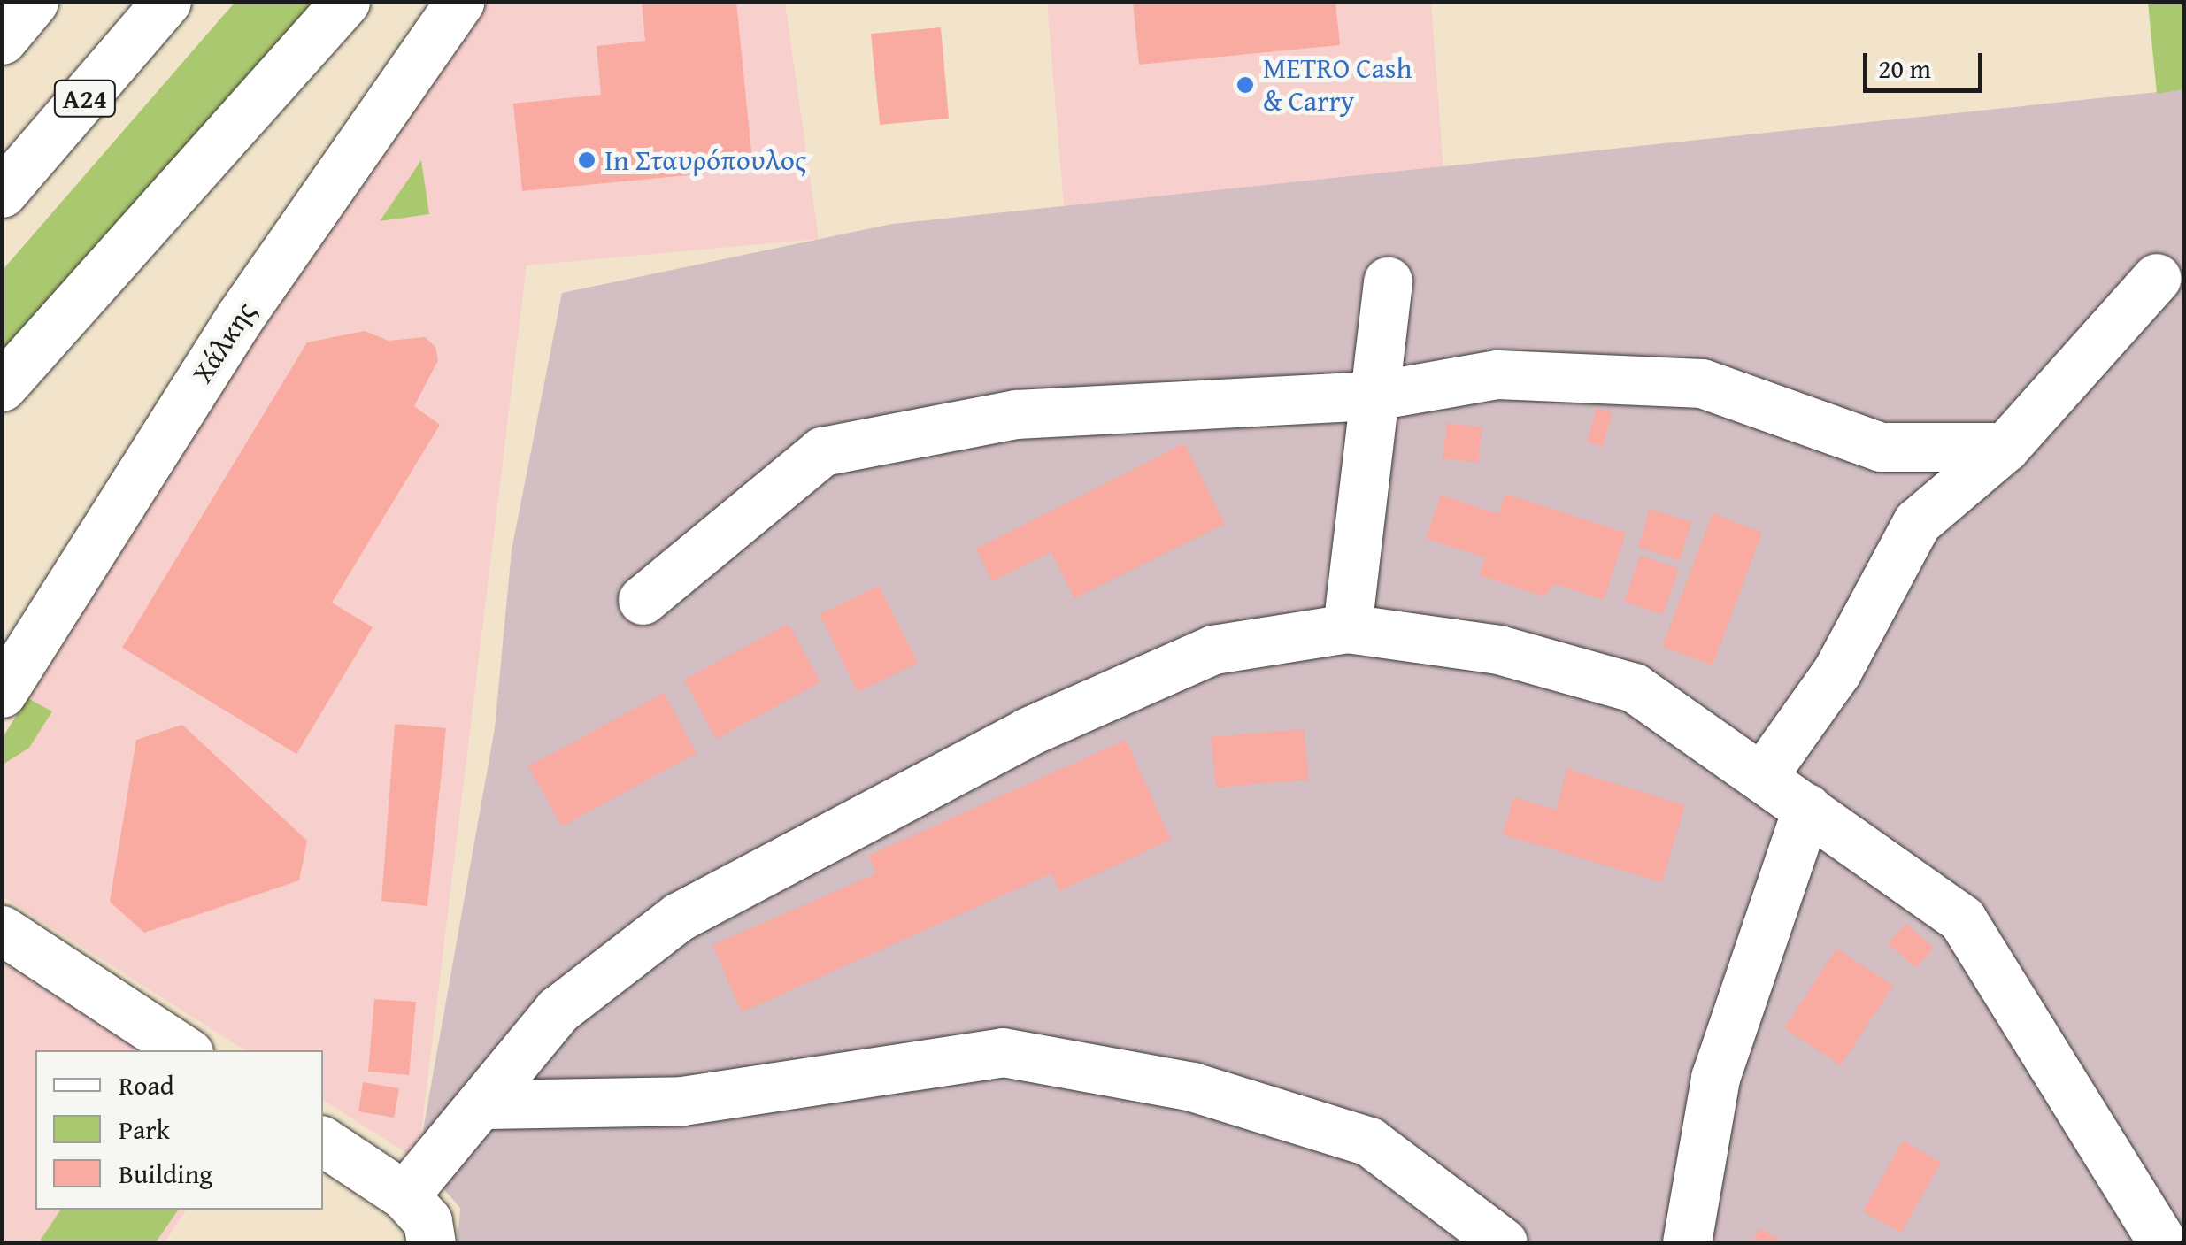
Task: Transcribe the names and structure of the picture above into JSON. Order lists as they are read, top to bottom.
{
  "streets": {
    "main road": ["Α24", "Χάλκης"]
  },
  "places": ["METRO Cash & Carry", "In Σταυρόπουλος"],
  "legend": ["Road", "Park", "Building"],
  "scale_bar": "20 m"
}
